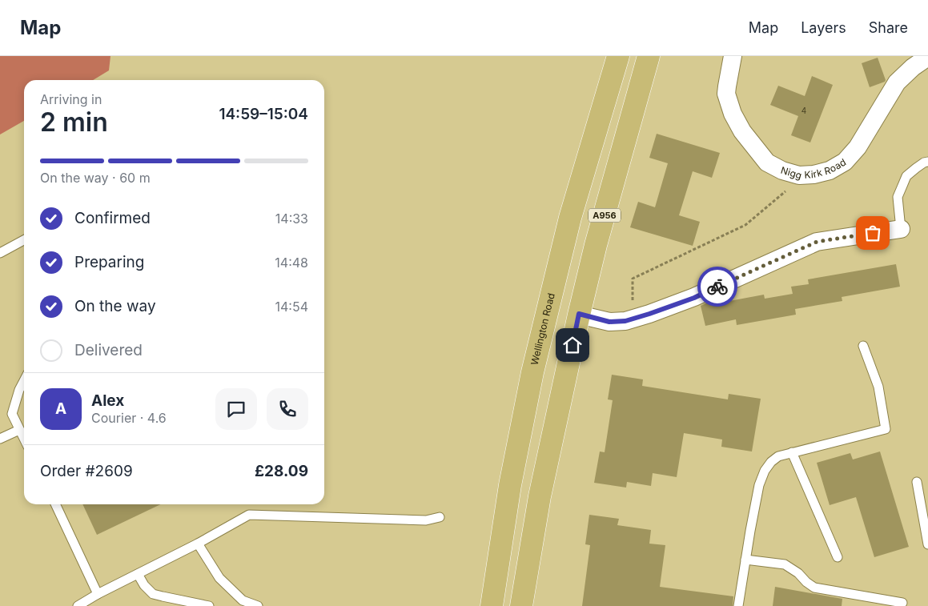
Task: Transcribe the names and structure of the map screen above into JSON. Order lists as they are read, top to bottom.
{
  "streets": {
    "main road": ["A956", "Wellington Road"],
    "street": ["Nigg Kirk Road"]
  },
  "house_numbers": ["4"],
  "page": {
    "header": "Map",
    "nav": ["Map", "Layers", "Share"],
    "heading": ["2 min", "Arriving in", "14:59–15:04"],
    "panel": [
      "Alex",
      "Courier · 4.6",
      "Order #2609",
      "£28.09"
    ],
    "bar": "On the way · 60 m",
    "list": [
      ["Confirmed", "14:33"],
      ["Preparing", "14:48"],
      ["On the way", "14:54"],
      "Delivered"
    ],
    "round": "A"
  }
}
